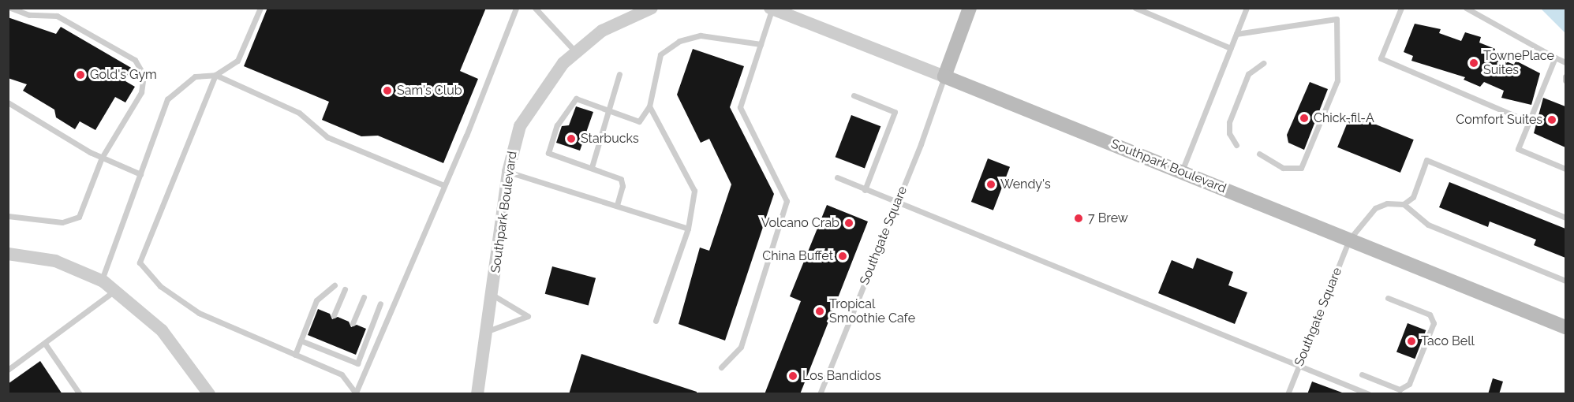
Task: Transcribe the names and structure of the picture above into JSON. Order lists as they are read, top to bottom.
{
  "streets": {
    "main road": ["Southpark Boulevard"],
    "lane": ["Southgate Square"]
  },
  "crossings": [
    ["Southpark Boulevard", "Southgate Square"]
  ],
  "places": [
    "TownePlace Suites",
    "Gold's Gym",
    "Sam's Club",
    "Chick-fil-A",
    "Comfort Suites",
    "Starbucks",
    "Wendy's",
    "7 Brew",
    "Volcano Crab",
    "China Buffet",
    "Tropical Smoothie Cafe",
    "Taco Bell",
    "Los Bandidos"
  ]
}
